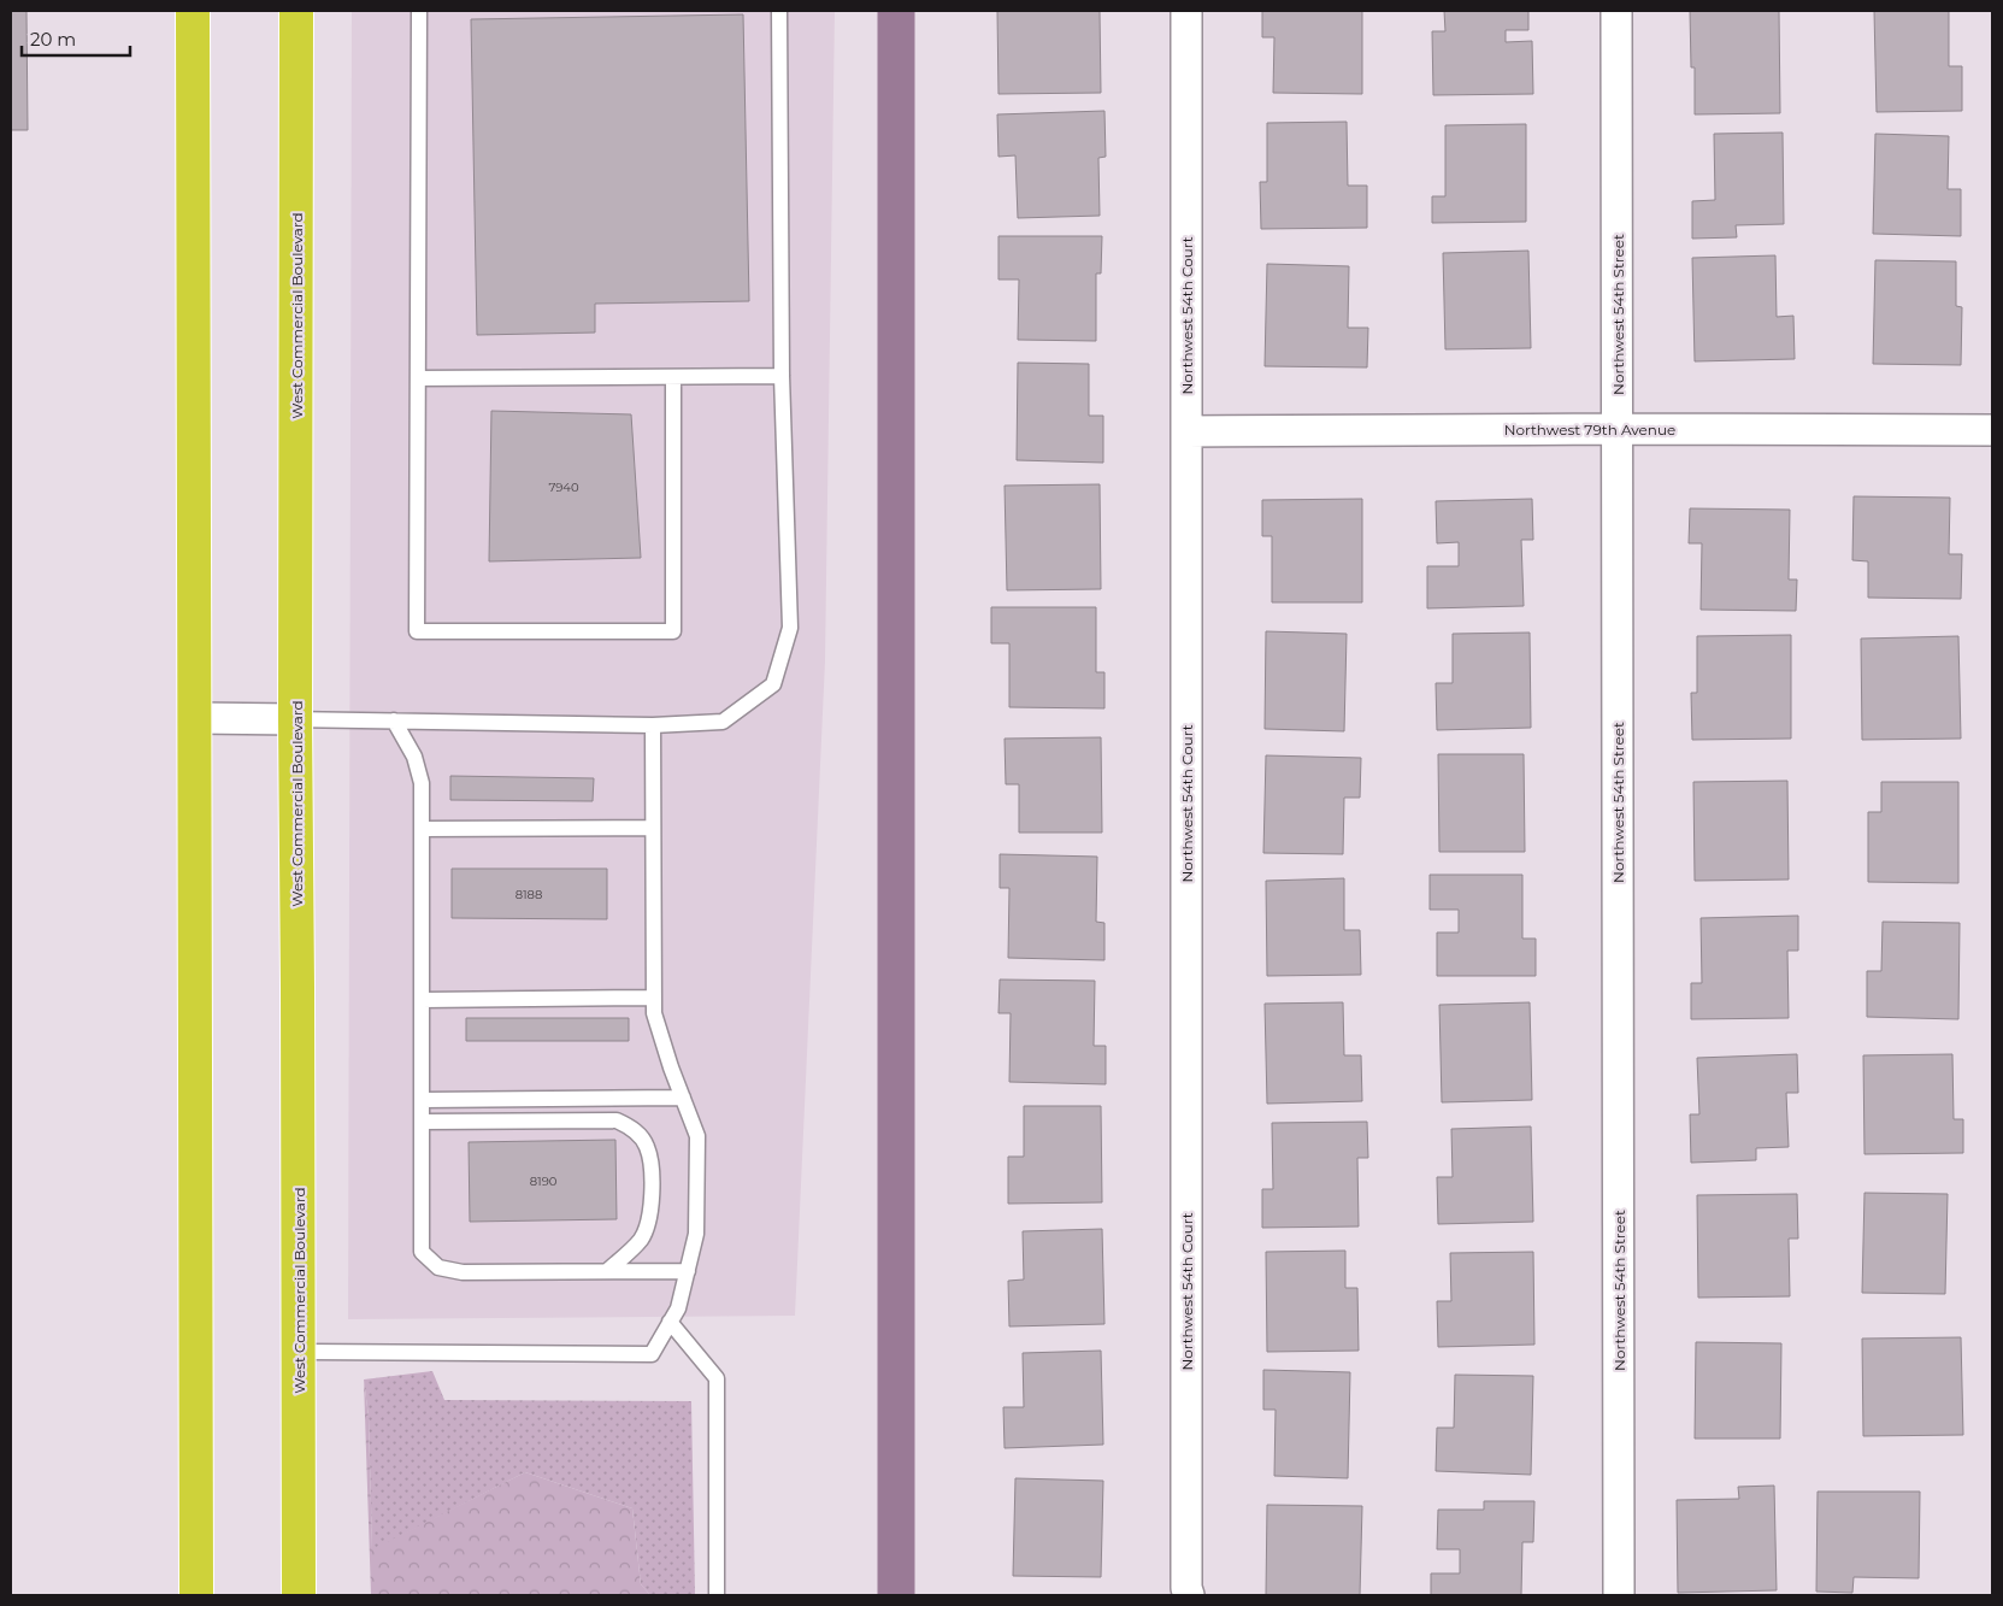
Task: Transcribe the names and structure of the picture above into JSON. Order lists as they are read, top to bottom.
{
  "streets": {
    "highway": ["West Commercial Boulevard"],
    "street": ["Northwest 54th Street", "Northwest 54th Court", "Northwest 79th Avenue"]
  },
  "crossings": [
    ["Northwest 54th Street", "Northwest 79th Avenue"],
    ["Northwest 54th Court", "Northwest 79th Avenue"]
  ],
  "house_numbers": ["7940", "8188", "8190"],
  "scale_bar": "20 m"
}
